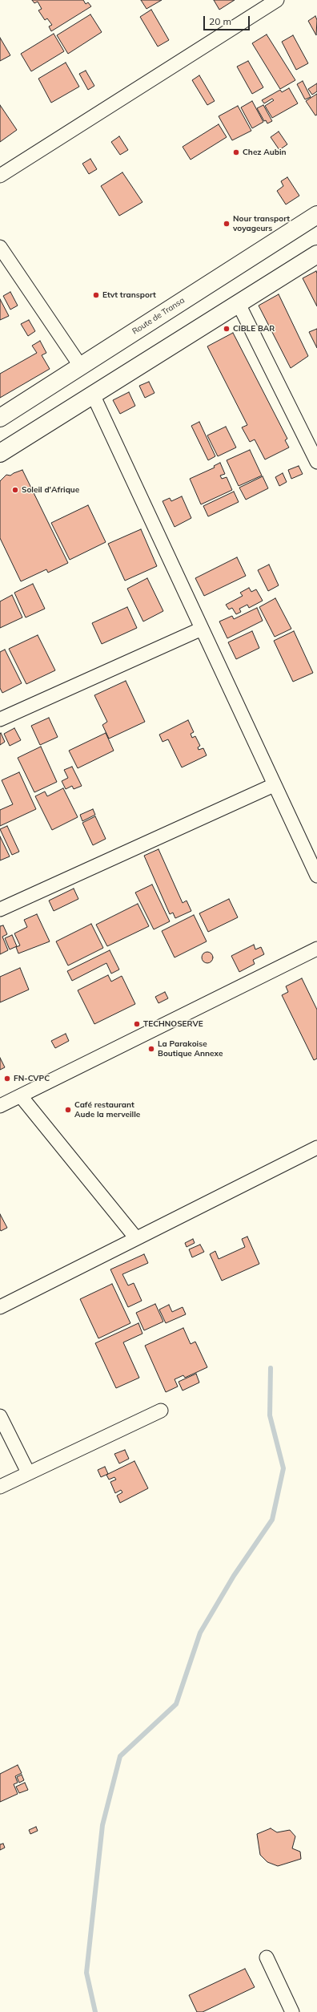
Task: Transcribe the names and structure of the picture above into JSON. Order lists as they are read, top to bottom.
{
  "streets": {
    "main road": ["Route de Transa"]
  },
  "places": [
    "Chez Aubin",
    "Nour transport voyageurs",
    "Etvt transport",
    "CIBLE BAR",
    "Soleil d'Afrique",
    "TECHNOSERVE",
    "La Parakoise Boutique Annexe",
    "FN-CVPC",
    "Café restaurant Aude la merveille"
  ],
  "scale_bar": "20 m"
}
